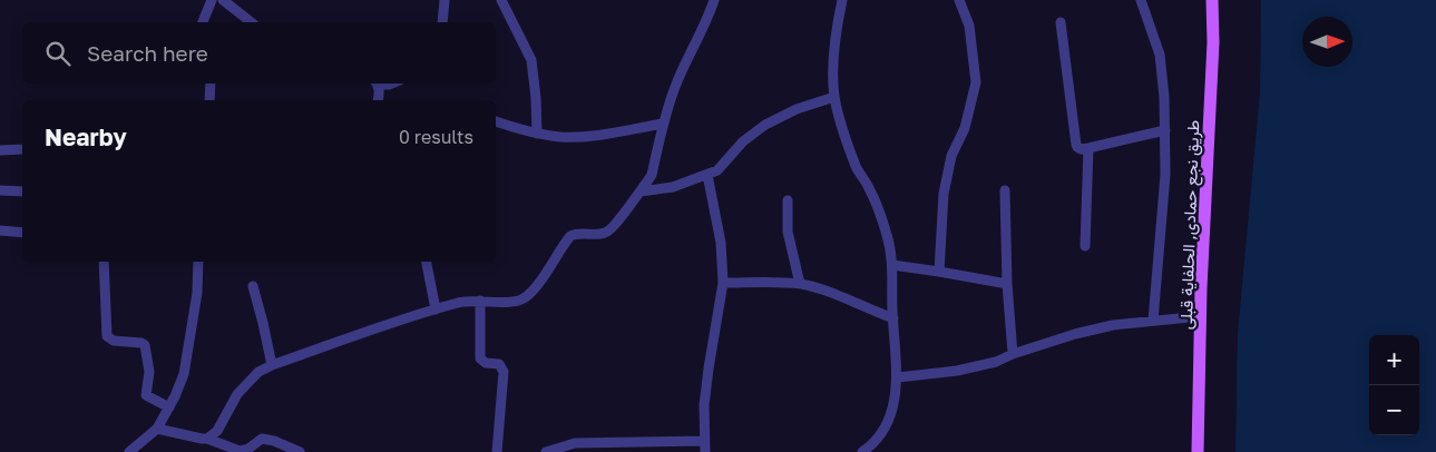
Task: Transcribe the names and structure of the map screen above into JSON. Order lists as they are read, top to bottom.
{
  "streets": {
    "main road": ["طريق نجع حمادى, الحلفاية قبلى"]
  },
  "north": "right",
  "page": {
    "search": "Search here",
    "heading": ["Nearby", "0 results"],
    "map_buttons": ["+", "−"]
  }
}
